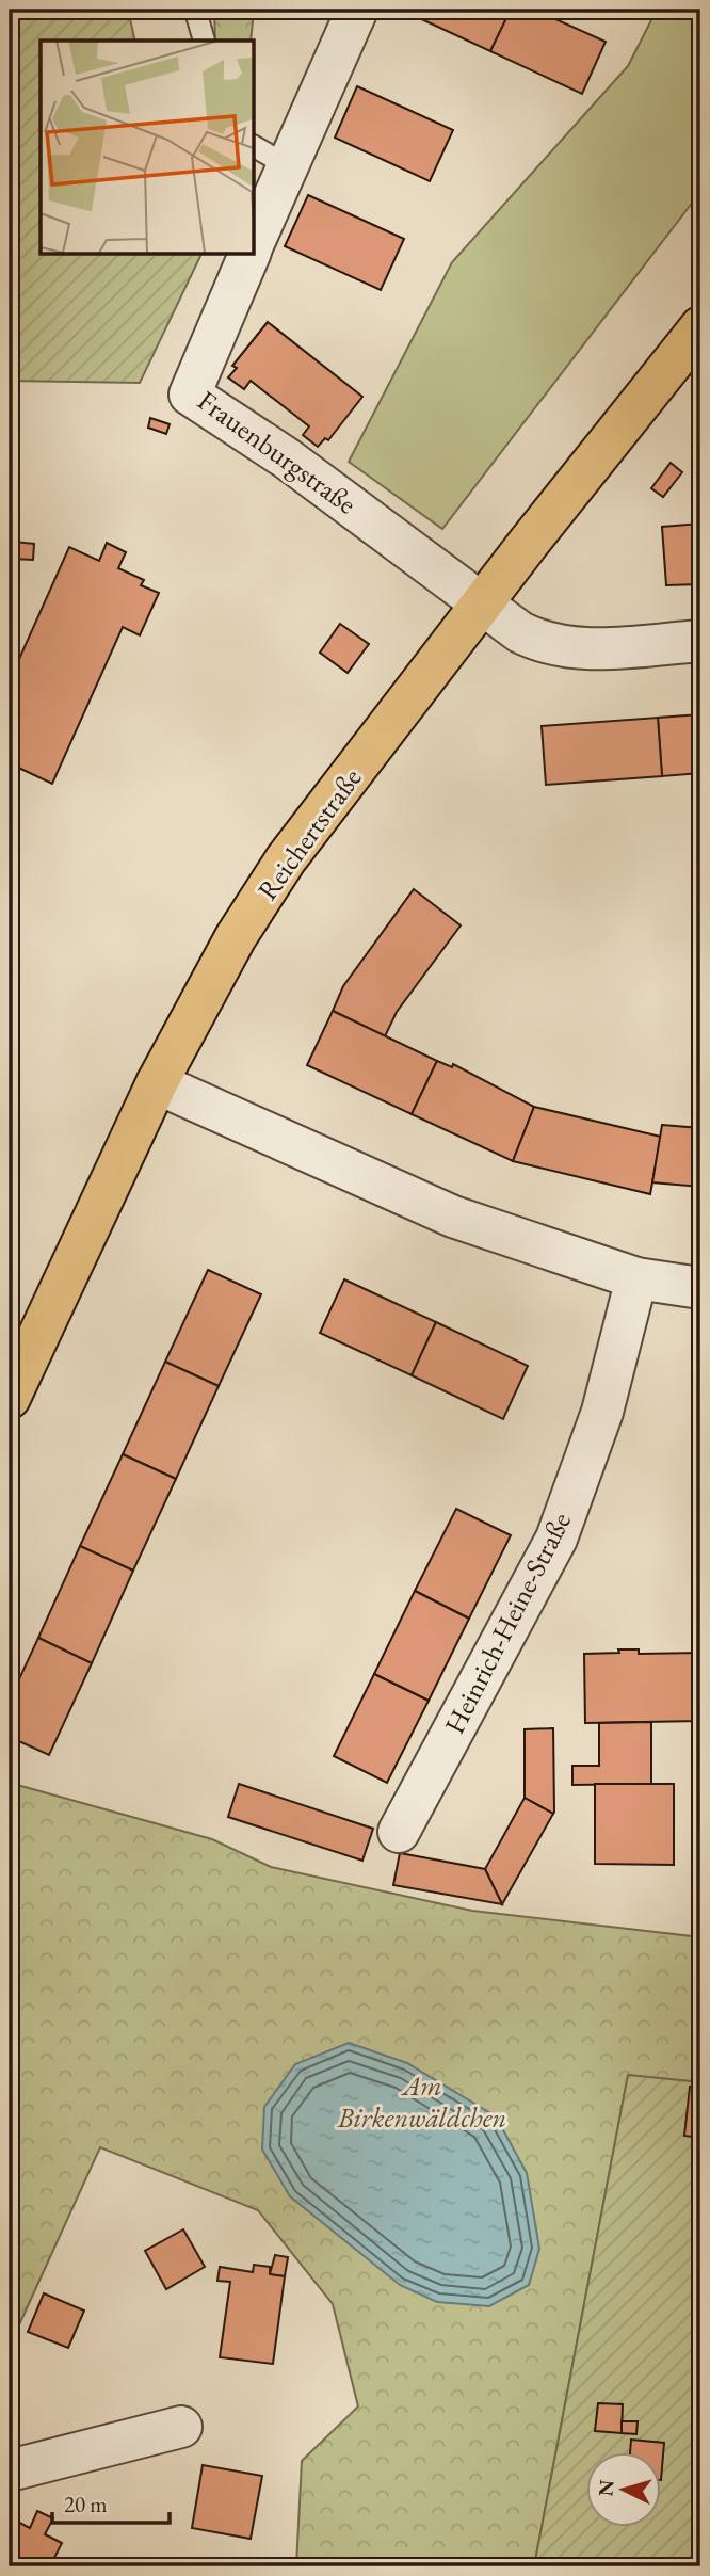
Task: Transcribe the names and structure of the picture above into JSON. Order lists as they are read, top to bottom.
{
  "streets": {
    "main road": ["Reichertstraße"],
    "street": ["Frauenburgstraße", "Heinrich-Heine-Straße"]
  },
  "crossings": [
    ["Frauenburgstraße", "Reichertstraße"]
  ],
  "parks": ["Am Birkenwäldchen"],
  "scale_bar": "20 m",
  "north": "left"
}
